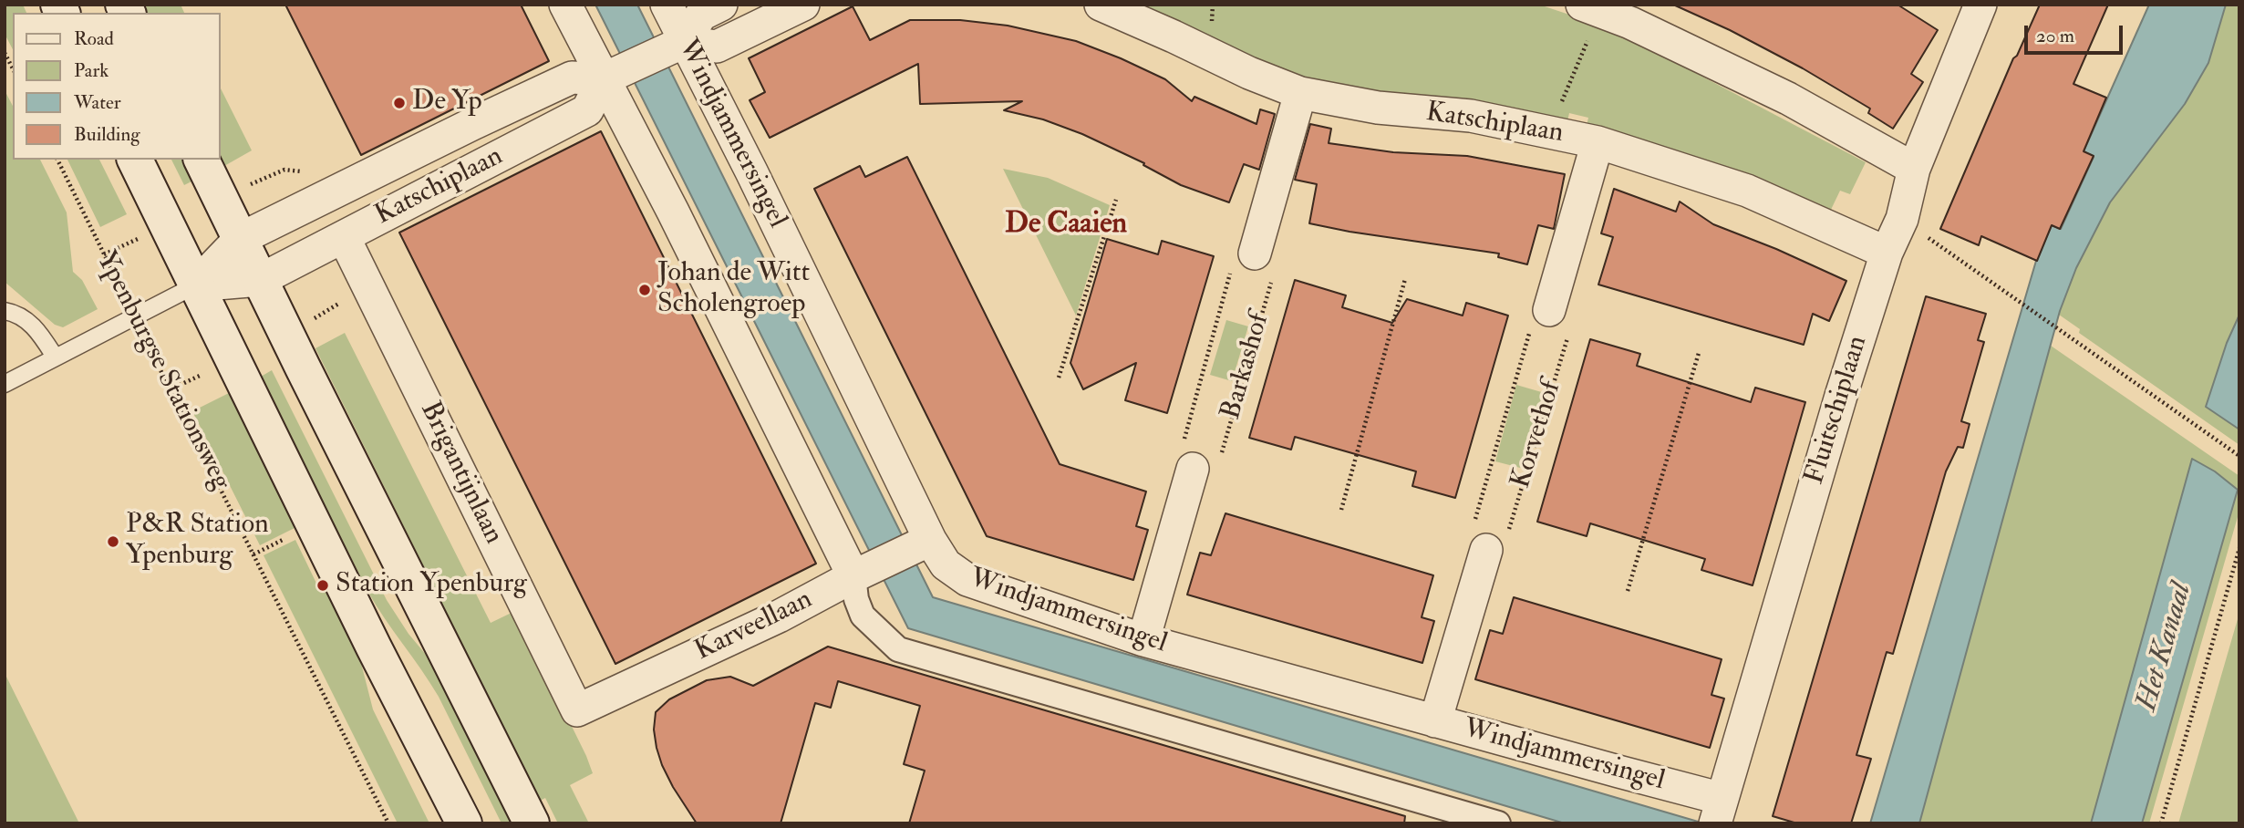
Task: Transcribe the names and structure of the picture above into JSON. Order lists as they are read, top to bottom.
{
  "streets": {
    "street": [
      "Katschiplaan",
      "Windjammersingel",
      "Fluitschiplaan",
      "Brigantijnlaan",
      "Karveellaan"
    ],
    "path": ["Barkashof", "Ypenburgse Stationsweg", "Korvethof"]
  },
  "crossings": [
    ["Katschiplaan", "Windjammersingel"],
    ["Katschiplaan", "Fluitschiplaan"],
    ["Katschiplaan", "Brigantijnlaan"],
    ["Windjammersingel", "Fluitschiplaan"],
    ["Windjammersingel", "Karveellaan"],
    ["Brigantijnlaan", "Karveellaan"]
  ],
  "districts": ["De Caaien"],
  "water": ["Het Kanaal"],
  "places": [
    "De Yp",
    "Johan de Witt Scholengroep",
    "P&R Station Ypenburg",
    "Station Ypenburg"
  ],
  "legend": [
    "Road",
    "Park",
    "Water",
    "Building"
  ],
  "scale_bar": "20 m"
}
